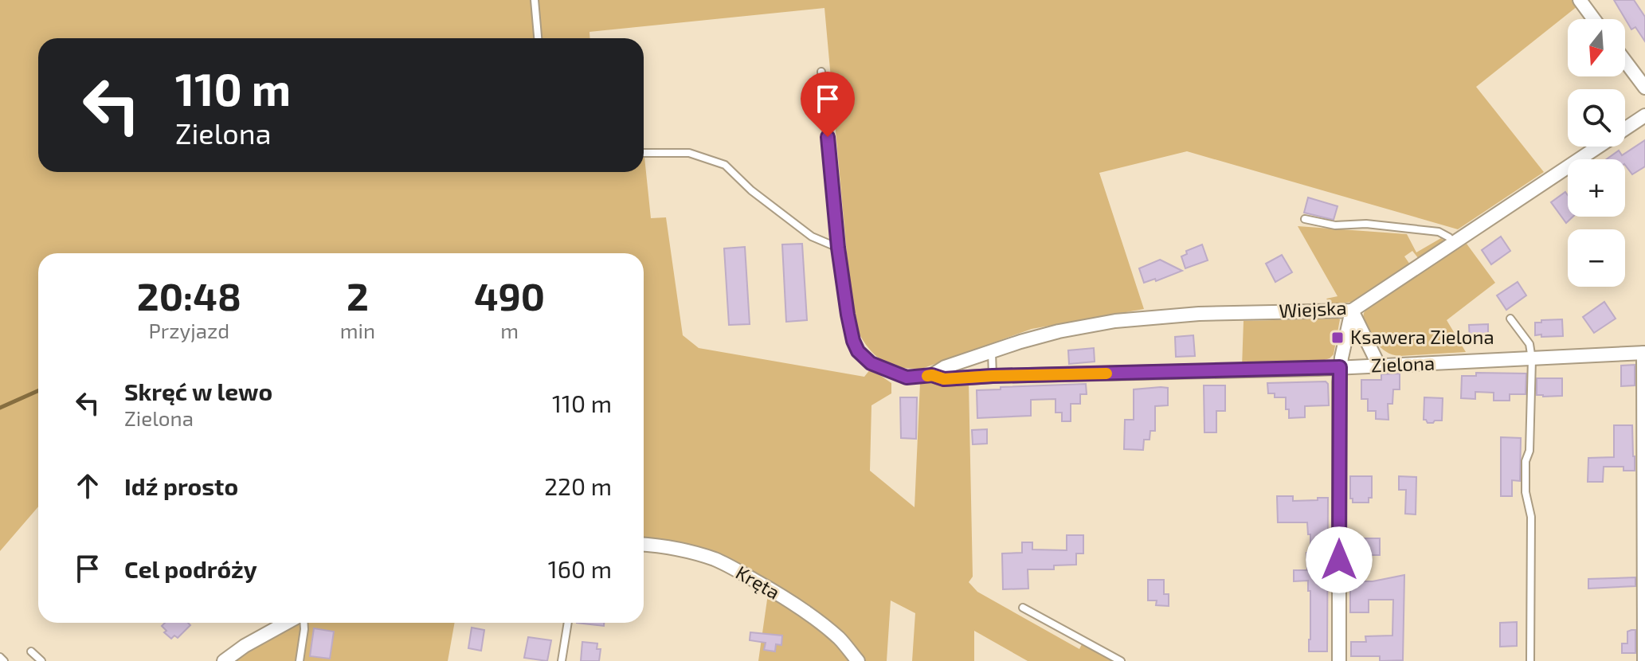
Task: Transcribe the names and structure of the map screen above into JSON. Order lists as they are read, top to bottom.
{
  "streets": {
    "street": ["Wiejska", "Zielona", "Kręta"]
  },
  "crossings": [
    ["Wiejska", "Zielona"]
  ],
  "places": {
    "transit": ["Ksawera Zielona"]
  },
  "north": "bottom",
  "page": {
    "map_buttons": ["+", "−"],
    "turn": ["110 m", "Zielona"],
    "eta": [
      "20:48",
      "Przyjazd",
      "2",
      "min",
      "490",
      "m"
    ],
    "list": [
      {
        "name": "Skręć w lewo",
        "note": "Zielona",
        "value": "110 m"
      },
      {
        "name": "Idź prosto",
        "value": "220 m"
      },
      {
        "name": "Cel podróży",
        "value": "160 m"
      }
    ]
  }
}
